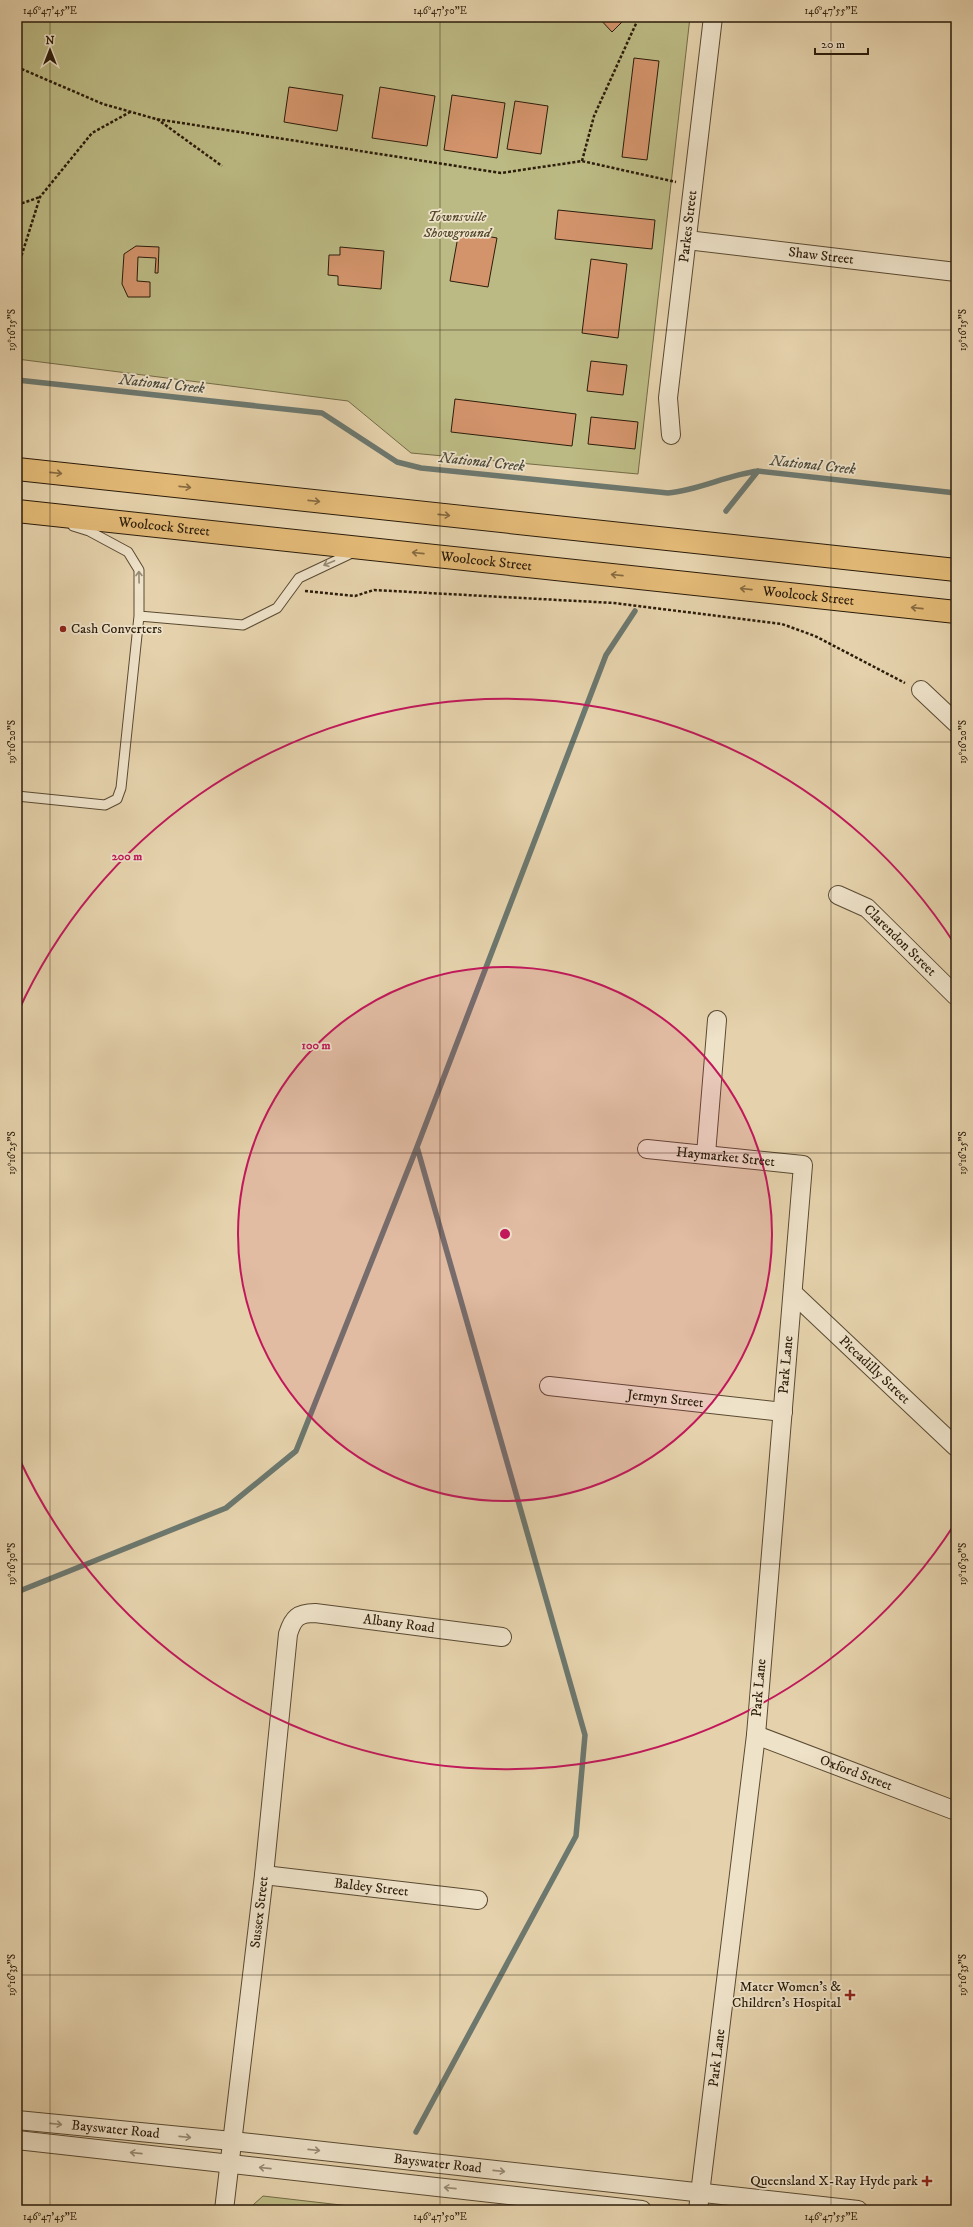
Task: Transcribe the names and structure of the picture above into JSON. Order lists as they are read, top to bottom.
{
  "streets": {
    "main road": ["Woolcock Street"],
    "street": [
      "Parkes Street",
      "Shaw Street",
      "Clarendon Street",
      "Haymarket Street",
      "Park Lane",
      "Piccadilly Street",
      "Jermyn Street",
      "Albany Road",
      "Oxford Street",
      "Baldey Street",
      "Sussex Street",
      "Bayswater Road"
    ]
  },
  "crossings": [
    ["Parkes Street", "Shaw Street"],
    ["Haymarket Street", "Park Lane"],
    ["Park Lane", "Piccadilly Street"],
    ["Park Lane", "Jermyn Street"],
    ["Park Lane", "Oxford Street"],
    ["Park Lane", "Bayswater Road"],
    ["Albany Road", "Sussex Street"],
    ["Baldey Street", "Sussex Street"],
    ["Sussex Street", "Bayswater Road"]
  ],
  "water": ["National Creek"],
  "parks": ["Townsville Showground"],
  "places": {
    "other": ["Cash Converters"],
    "health": ["Mater Women's & Children's Hospital", "Queensland X-Ray Hyde park"]
  },
  "scale_bar": "20 m",
  "north": "top",
  "coordinates": [
    "146°47'45\"E",
    "146°47'50\"E",
    "146°47'55\"E",
    "19°16'15\"S",
    "19°16'20\"S",
    "19°16'25\"S",
    "19°16'30\"S",
    "19°16'35\"S"
  ],
  "rings": ["200 m", "100 m"]
}
